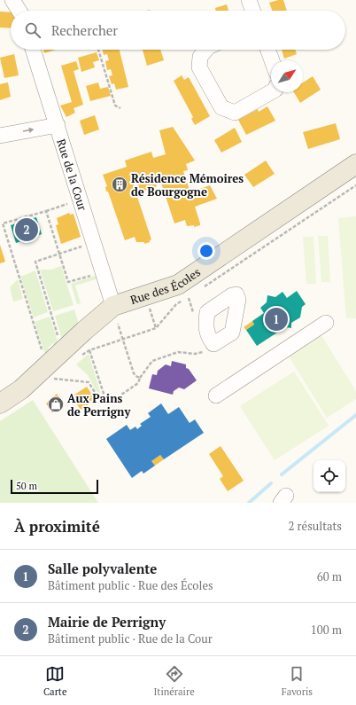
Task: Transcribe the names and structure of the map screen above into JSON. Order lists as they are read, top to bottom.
{
  "streets": {
    "main road": ["Rue des Écoles"],
    "street": ["Rue de la Cour"]
  },
  "crossings": [
    ["Rue de la Cour", "Rue des Écoles"]
  ],
  "places": {
    "building": ["Résidence Mémoires de Bourgogne"],
    "shop": ["Aux Pains de Perrigny"]
  },
  "scale_bar": "50 m",
  "north": "top right",
  "page": {
    "search": "Rechercher",
    "pins": ["2", "1"],
    "scale": "50 m",
    "heading": ["À proximité", "2 résultats"],
    "list": [
      {
        "mark": "1",
        "name": "Salle polyvalente",
        "note": "Bâtiment public · Rue des Écoles",
        "value": "60 m"
      },
      {
        "mark": "2",
        "name": "Mairie de Perrigny",
        "note": "Bâtiment public · Rue de la Cour",
        "value": "100 m"
      }
    ],
    "nav": ["Carte", "Itinéraire", "Favoris"]
  }
}
